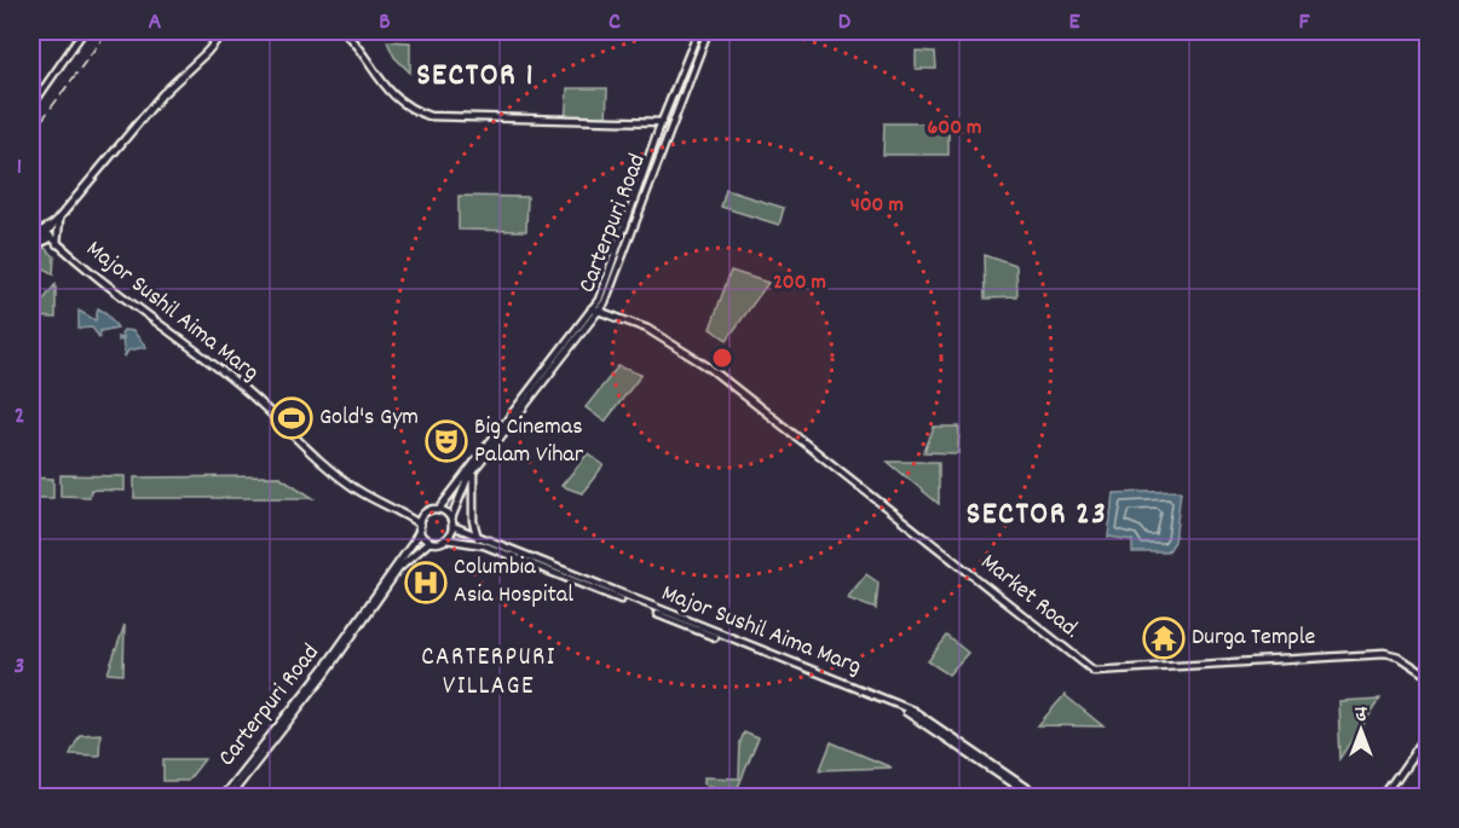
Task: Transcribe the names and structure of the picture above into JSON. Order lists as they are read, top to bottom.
{
  "streets": {
    "street": ["Carterpuri Road", "Major Sushil Aima Marg", "Market Road."]
  },
  "crossings": [
    ["Carterpuri Road", "Major Sushil Aima Marg"],
    ["Carterpuri Road", "Market Road."]
  ],
  "districts": ["SECTOR 1", "SECTOR 23", "CARTERPURI VILLAGE"],
  "places": {
    "sports": ["Gold's Gym"],
    "theatre": ["Big Cinemas Palam Vihar"],
    "hospital": ["Columbia Asia Hospital"],
    "temple": ["Durga Temple"]
  },
  "north": "top",
  "grid": {
    "columns": [
      "A",
      "B",
      "C",
      "D",
      "E",
      "F"
    ],
    "rows": ["1", "2", "3"]
  },
  "rings": ["600 m", "400 m", "200 m"]
}
